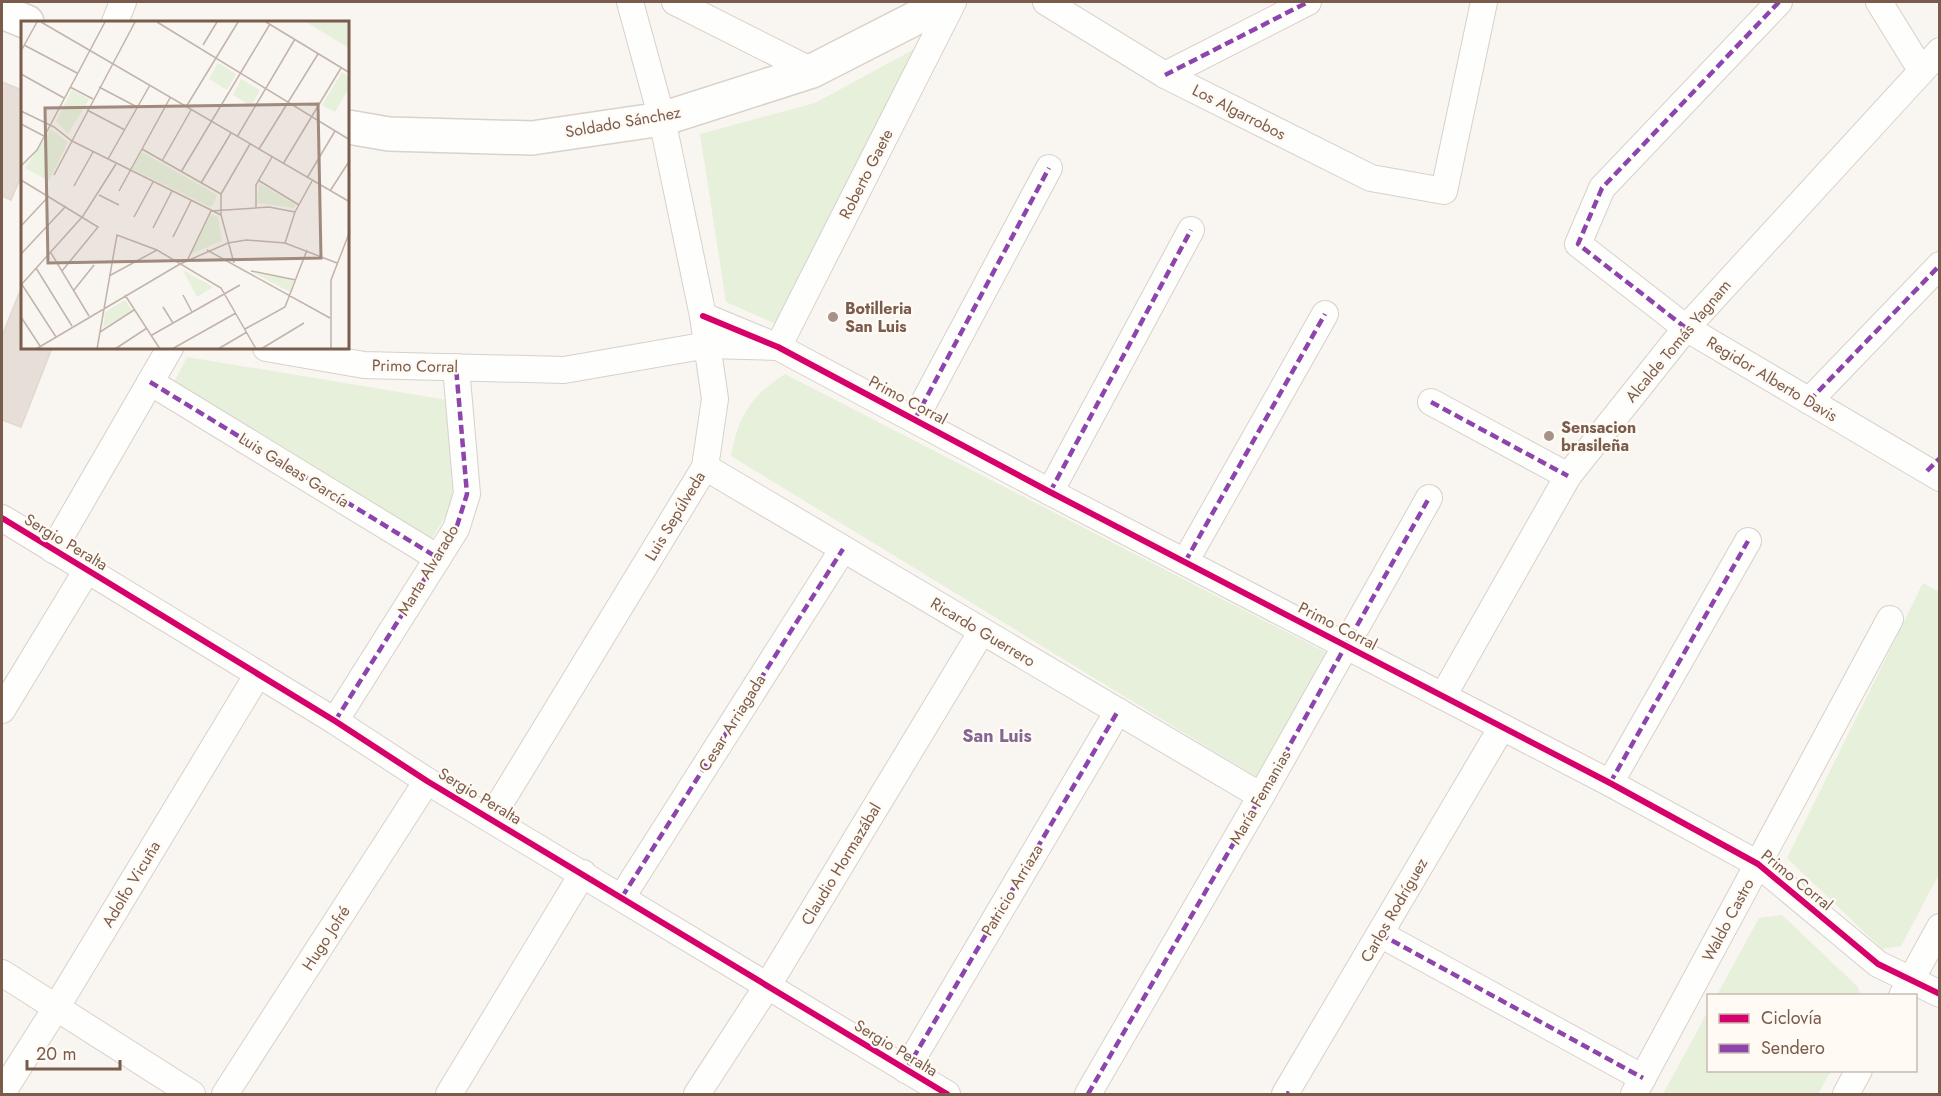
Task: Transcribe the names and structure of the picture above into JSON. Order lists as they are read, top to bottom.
{
  "streets": {
    "street": [
      "Los Algarrobos",
      "Soldado Sánchez",
      "Roberto Gaete",
      "Alcalde Tomás Yagnam",
      "Primo Corral",
      "Regidor Alberto Davis",
      "Luis Galeas García",
      "Luis Sepúlveda",
      "Sergio Peralta",
      "Marta Alvarado",
      "Ricardo Guerrero",
      "Cesar Arriagada",
      "María Femanias",
      "Claudio Hormazábal",
      "Adolfo Vicuña",
      "Patricio Arriaza",
      "Carlos Rodríguez",
      "Waldo Castro",
      "Hugo Jofré"
    ]
  },
  "crossings": [
    ["Soldado Sánchez", "Luis Sepúlveda"],
    ["Roberto Gaete", "Primo Corral"],
    ["Alcalde Tomás Yagnam", "Primo Corral"],
    ["Alcalde Tomás Yagnam", "Regidor Alberto Davis"],
    ["Primo Corral", "Luis Sepúlveda"],
    ["Primo Corral", "Marta Alvarado"],
    ["Primo Corral", "María Femanias"],
    ["Primo Corral", "Carlos Rodríguez"],
    ["Primo Corral", "Waldo Castro"],
    ["Luis Galeas García", "Marta Alvarado"],
    ["Luis Sepúlveda", "Sergio Peralta"],
    ["Luis Sepúlveda", "Ricardo Guerrero"],
    ["Sergio Peralta", "Marta Alvarado"],
    ["Sergio Peralta", "Cesar Arriagada"],
    ["Sergio Peralta", "Claudio Hormazábal"],
    ["Sergio Peralta", "Adolfo Vicuña"],
    ["Sergio Peralta", "Patricio Arriaza"],
    ["Sergio Peralta", "Hugo Jofré"],
    ["Ricardo Guerrero", "Cesar Arriagada"],
    ["Ricardo Guerrero", "María Femanias"],
    ["Ricardo Guerrero", "Claudio Hormazábal"],
    ["Ricardo Guerrero", "Patricio Arriaza"]
  ],
  "districts": ["San Luis"],
  "places": ["Botilleria San Luis", "Sensacion brasileña"],
  "legend": ["Ciclovía", "Sendero"],
  "scale_bar": "20 m"
}
